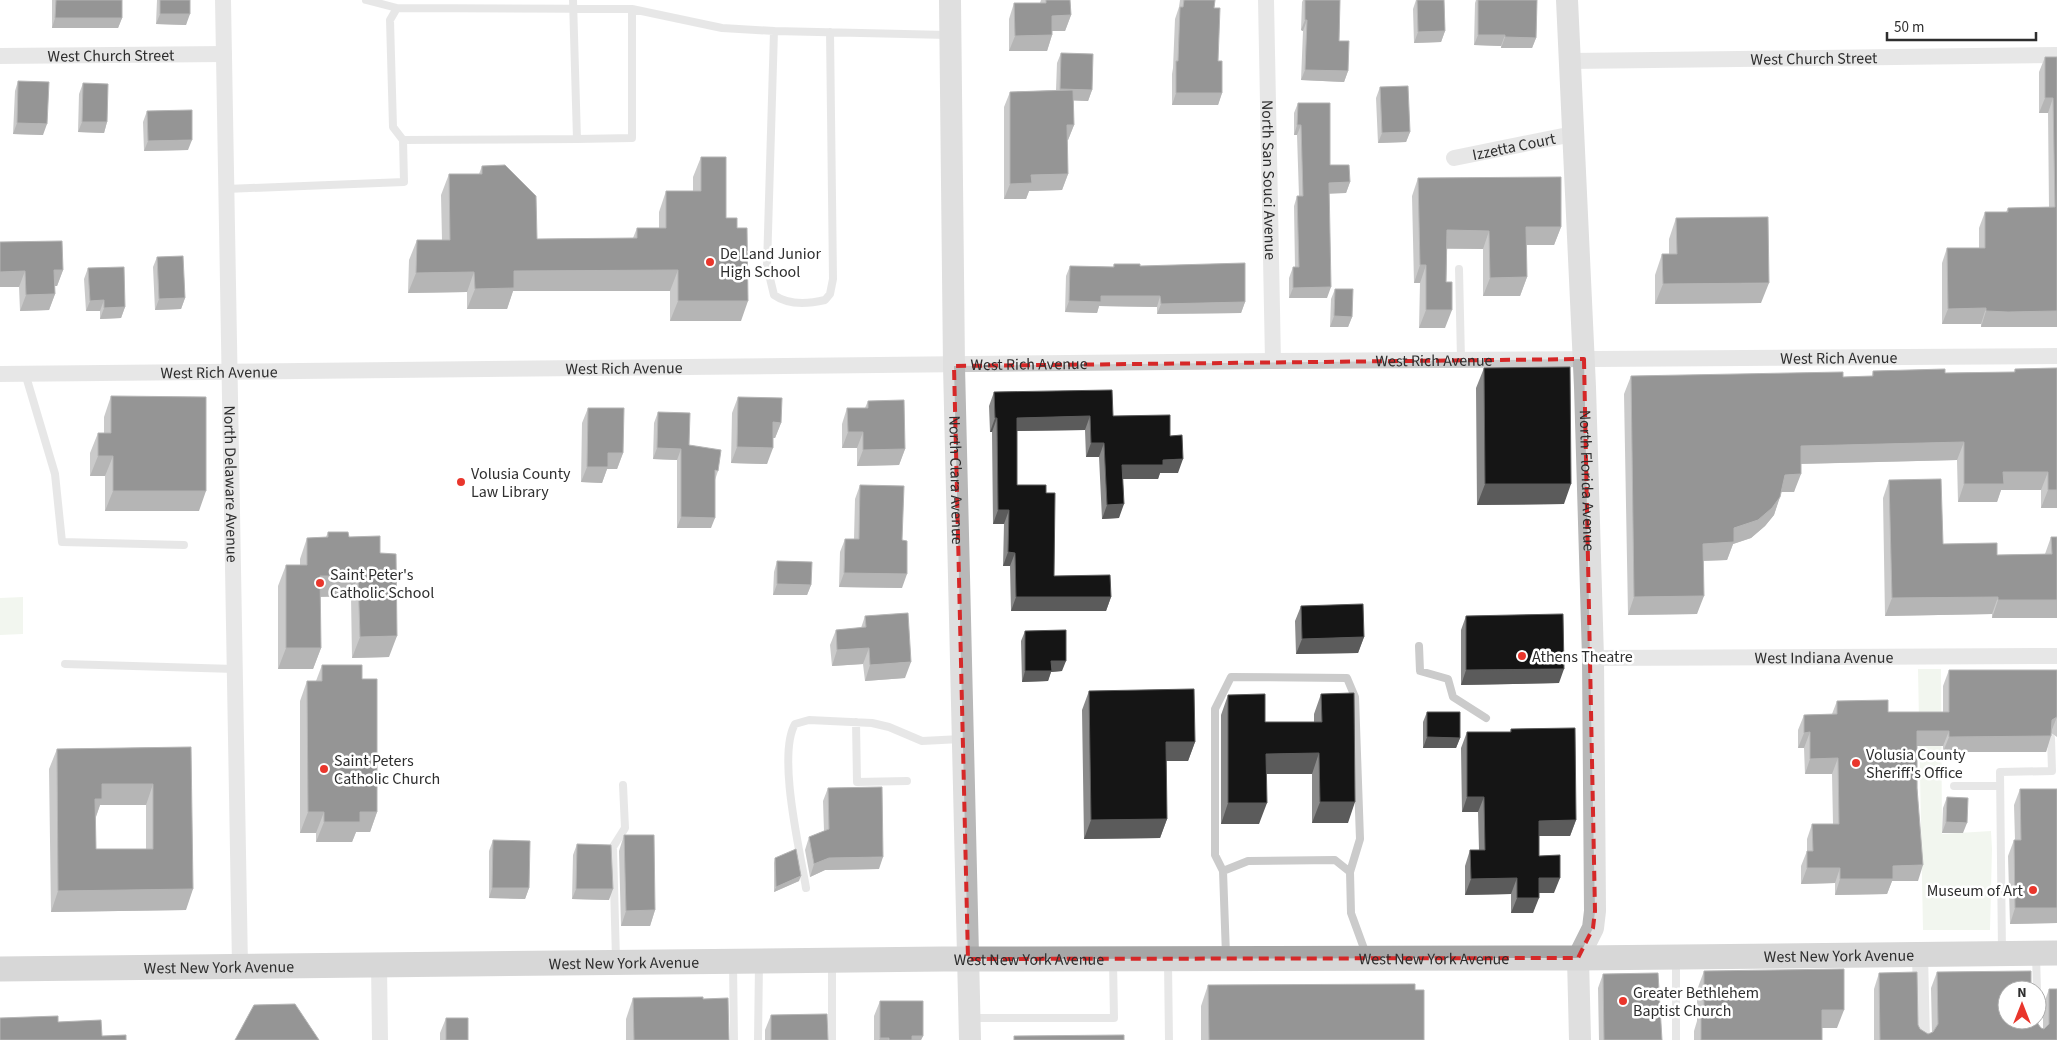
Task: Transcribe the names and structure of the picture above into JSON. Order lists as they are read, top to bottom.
{
  "streets": {
    "main road": ["West New York Avenue"],
    "street": [
      "West Church Street",
      "Izzetta Court",
      "North San Souci Avenue",
      "West Rich Avenue",
      "North Clara Avenue",
      "North Florida Avenue",
      "North Delaware Avenue",
      "West Indiana Avenue"
    ]
  },
  "crossings": [
    ["West Church Street", "North Florida Avenue"],
    ["West Church Street", "North Delaware Avenue"],
    ["Izzetta Court", "North Florida Avenue"],
    ["North San Souci Avenue", "West Rich Avenue"],
    ["West Rich Avenue", "North Clara Avenue"],
    ["West Rich Avenue", "North Florida Avenue"],
    ["West Rich Avenue", "North Delaware Avenue"],
    ["North Clara Avenue", "West New York Avenue"],
    ["North Florida Avenue", "West Indiana Avenue"],
    ["North Florida Avenue", "West New York Avenue"],
    ["North Delaware Avenue", "West New York Avenue"]
  ],
  "places": [
    "De Land Junior High School",
    "Volusia County Law Library",
    "Saint Peter's Catholic School",
    "Athens Theatre",
    "Volusia County Sheriff's Office",
    "Saint Peters Catholic Church",
    "Museum of Art",
    "Greater Bethlehem Baptist Church"
  ],
  "scale_bar": "50 m",
  "north": "top"
}
